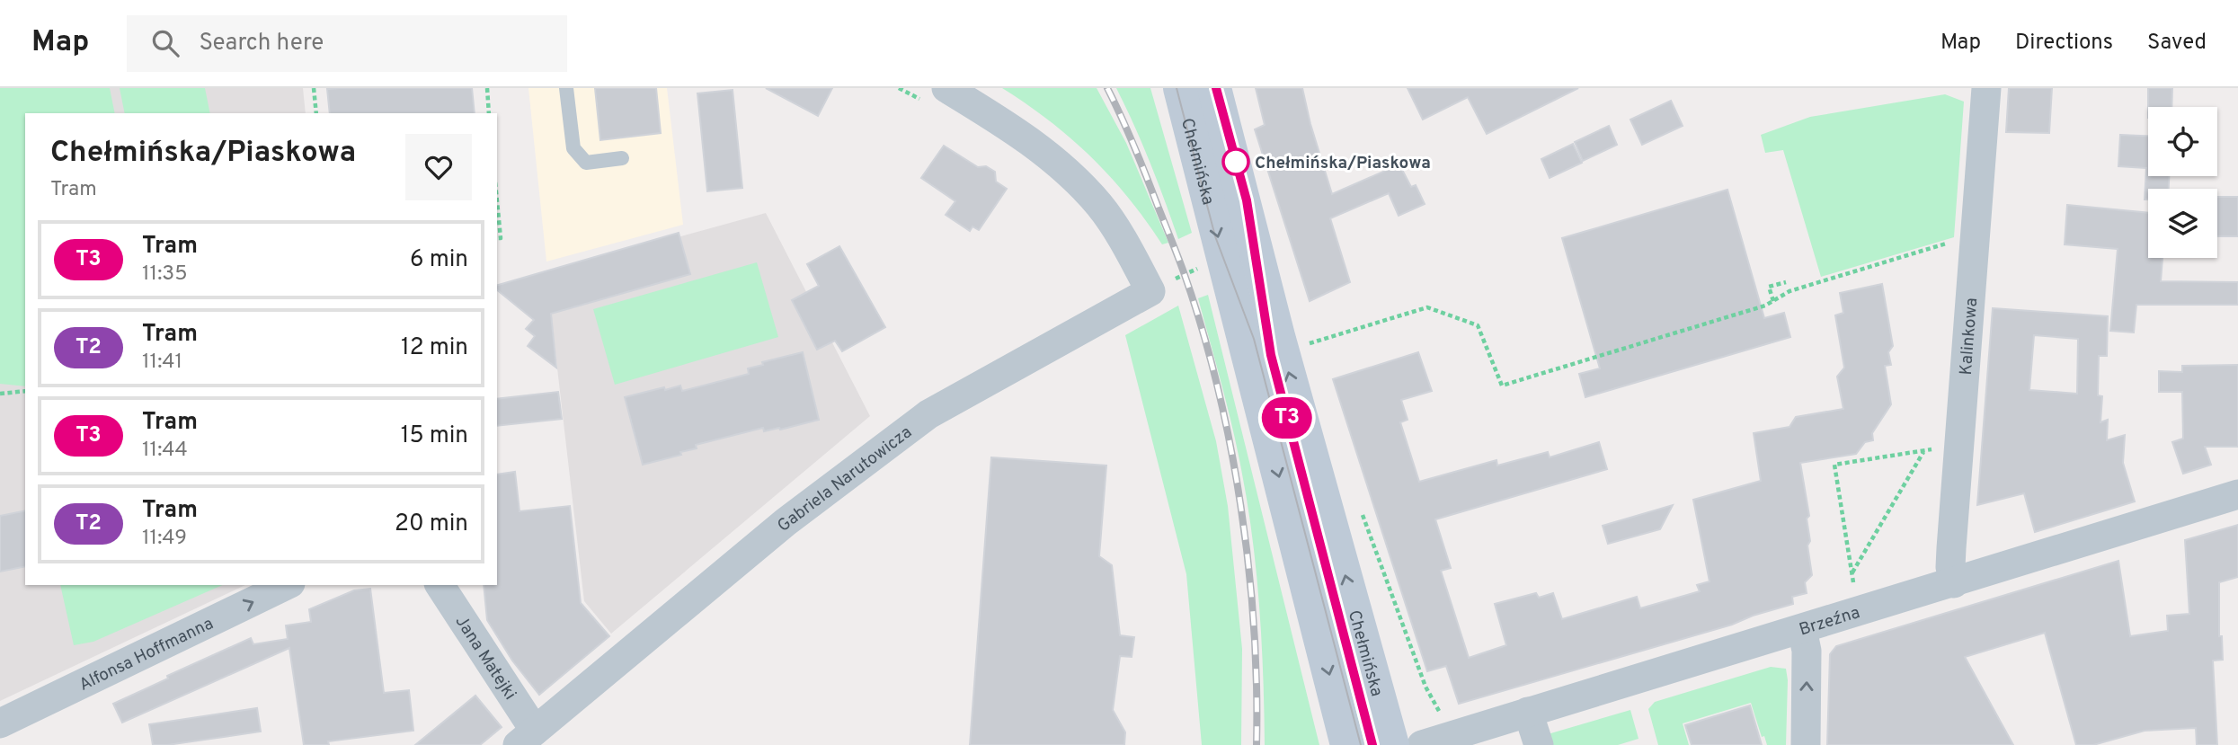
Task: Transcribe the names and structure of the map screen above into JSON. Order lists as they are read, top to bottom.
{
  "streets": {
    "main road": ["Chełmińska"],
    "street": [
      "Kalinkowa",
      "Gabriela Narutowicza",
      "Brzeźna",
      "Alfonsa Hoffmanna",
      "Jana Matejki"
    ]
  },
  "crossings": [
    ["Kalinkowa", "Brzeźna"],
    ["Gabriela Narutowicza", "Jana Matejki"]
  ],
  "one_way": ["Alfonsa Hoffmanna"],
  "places": ["Chełmińska/Piaskowa"],
  "lines": ["tram line T3"],
  "page": {
    "header": "Map",
    "search": "Search here",
    "nav": ["Map", "Directions", "Saved"],
    "on_map": "T3",
    "heading": ["Chełmińska/Piaskowa", "Tram"],
    "list": [
      {
        "mark": "T3",
        "name": "Tram",
        "note": "11:35",
        "value": "6 min"
      },
      {
        "mark": "T2",
        "name": "Tram",
        "note": "11:41",
        "value": "12 min"
      },
      {
        "mark": "T3",
        "name": "Tram",
        "note": "11:44",
        "value": "15 min"
      },
      {
        "mark": "T2",
        "name": "Tram",
        "note": "11:49",
        "value": "20 min"
      }
    ]
  }
}
